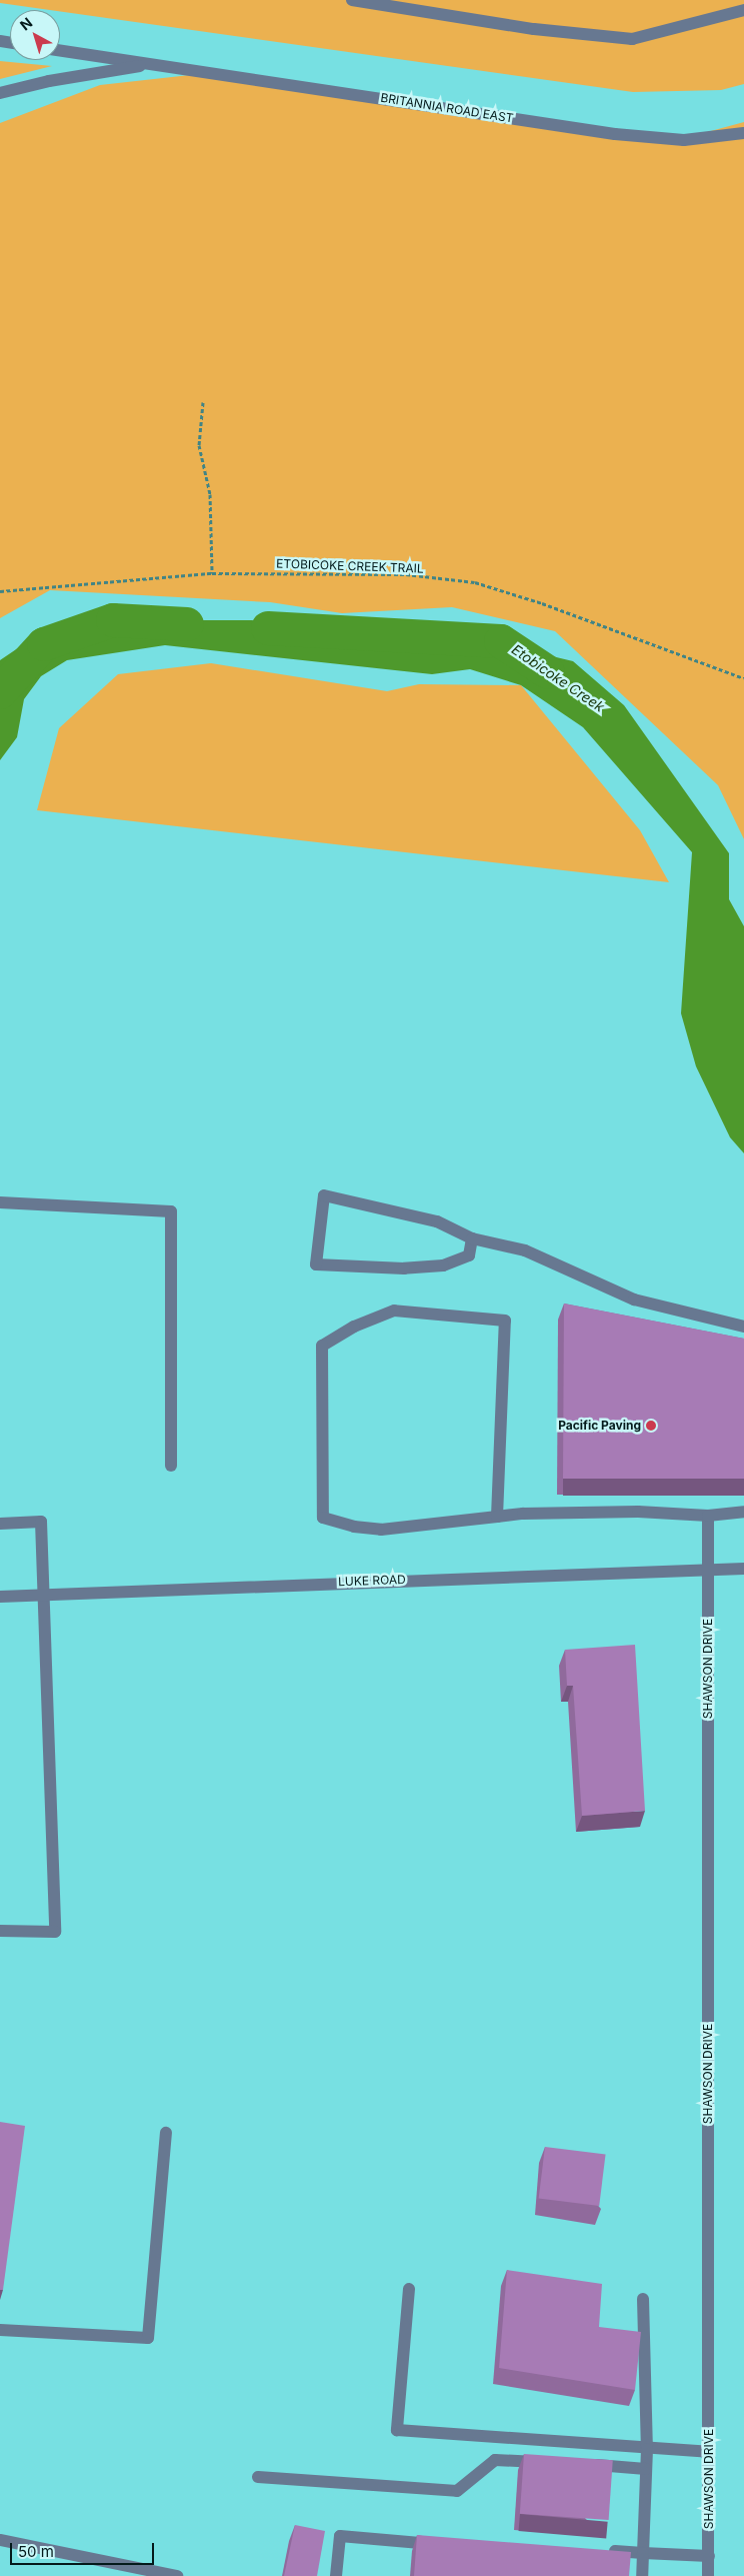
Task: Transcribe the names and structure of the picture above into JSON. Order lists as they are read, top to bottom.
{
  "streets": {
    "street": ["BRITANNIA ROAD EAST", "LUKE ROAD", "SHAWSON DRIVE"],
    "path": ["ETOBICOKE CREEK TRAIL"]
  },
  "crossings": [
    ["LUKE ROAD", "SHAWSON DRIVE"]
  ],
  "water": ["Etobicoke Creek"],
  "places": ["Pacific Paving"],
  "scale_bar": "50 m",
  "north": "top left"
}
